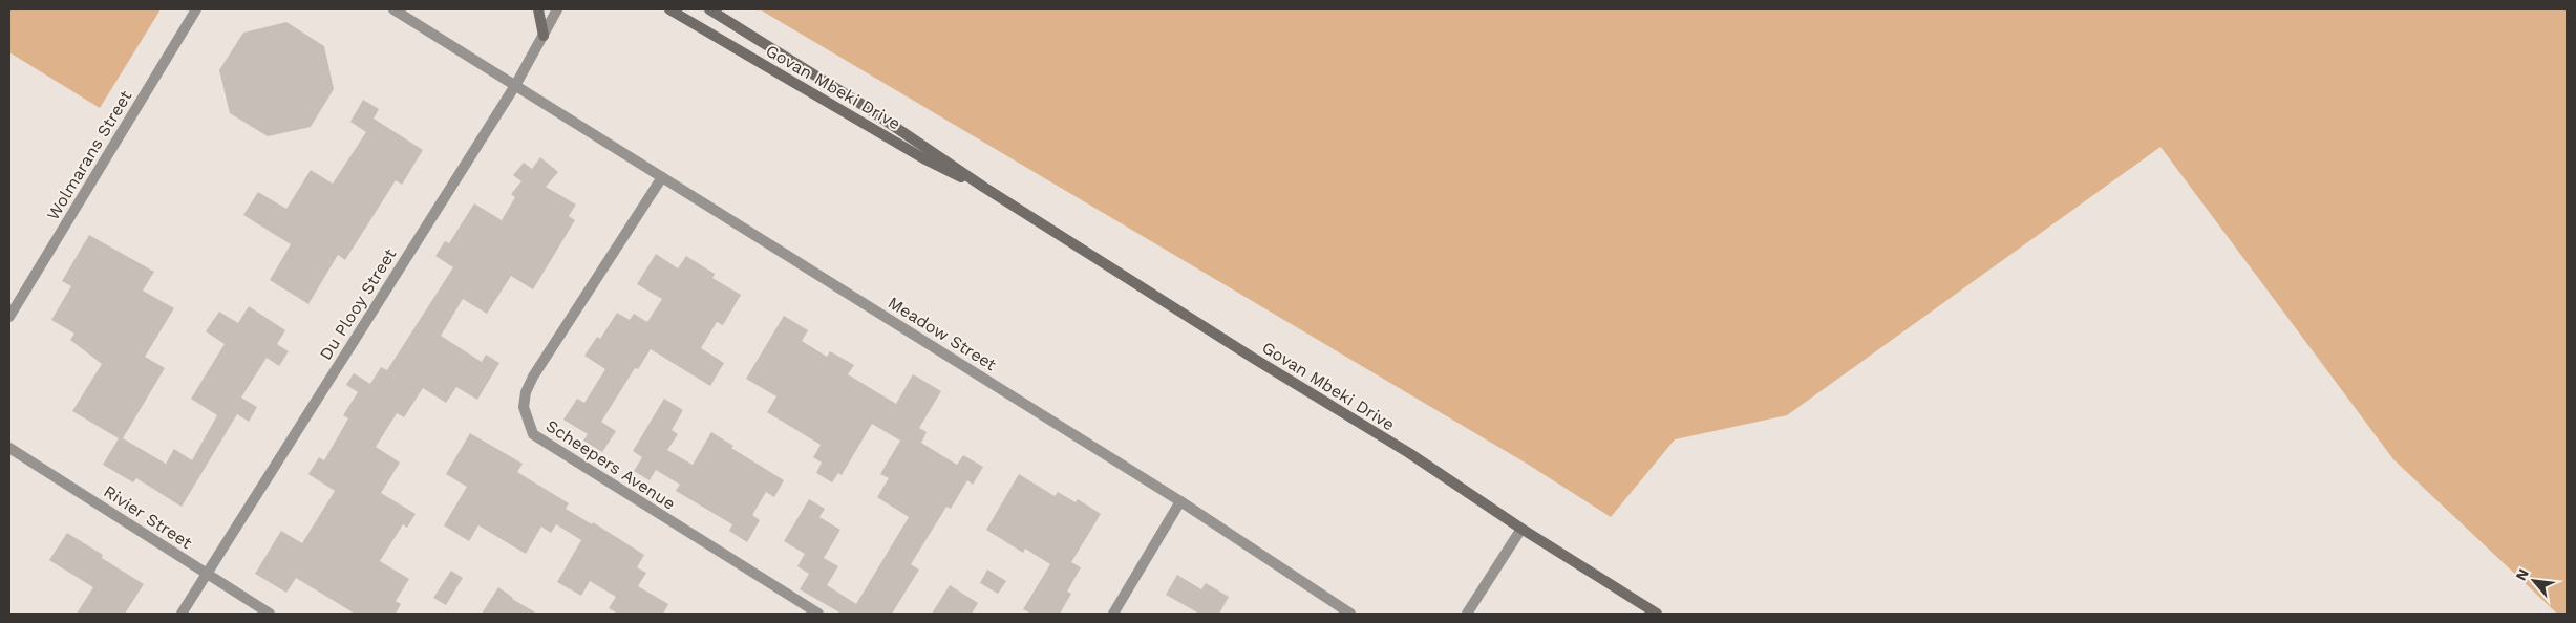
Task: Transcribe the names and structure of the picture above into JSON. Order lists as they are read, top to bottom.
{
  "streets": {
    "main road": ["Govan Mbeki Drive"],
    "street": [
      "Wolmarans Street",
      "Du Plooy Street",
      "Meadow Street",
      "Scheepers Avenue",
      "Rivier Street"
    ]
  },
  "crossings": [
    ["Du Plooy Street", "Meadow Street"],
    ["Du Plooy Street", "Rivier Street"],
    ["Meadow Street", "Scheepers Avenue"]
  ],
  "north": "top left"
}
